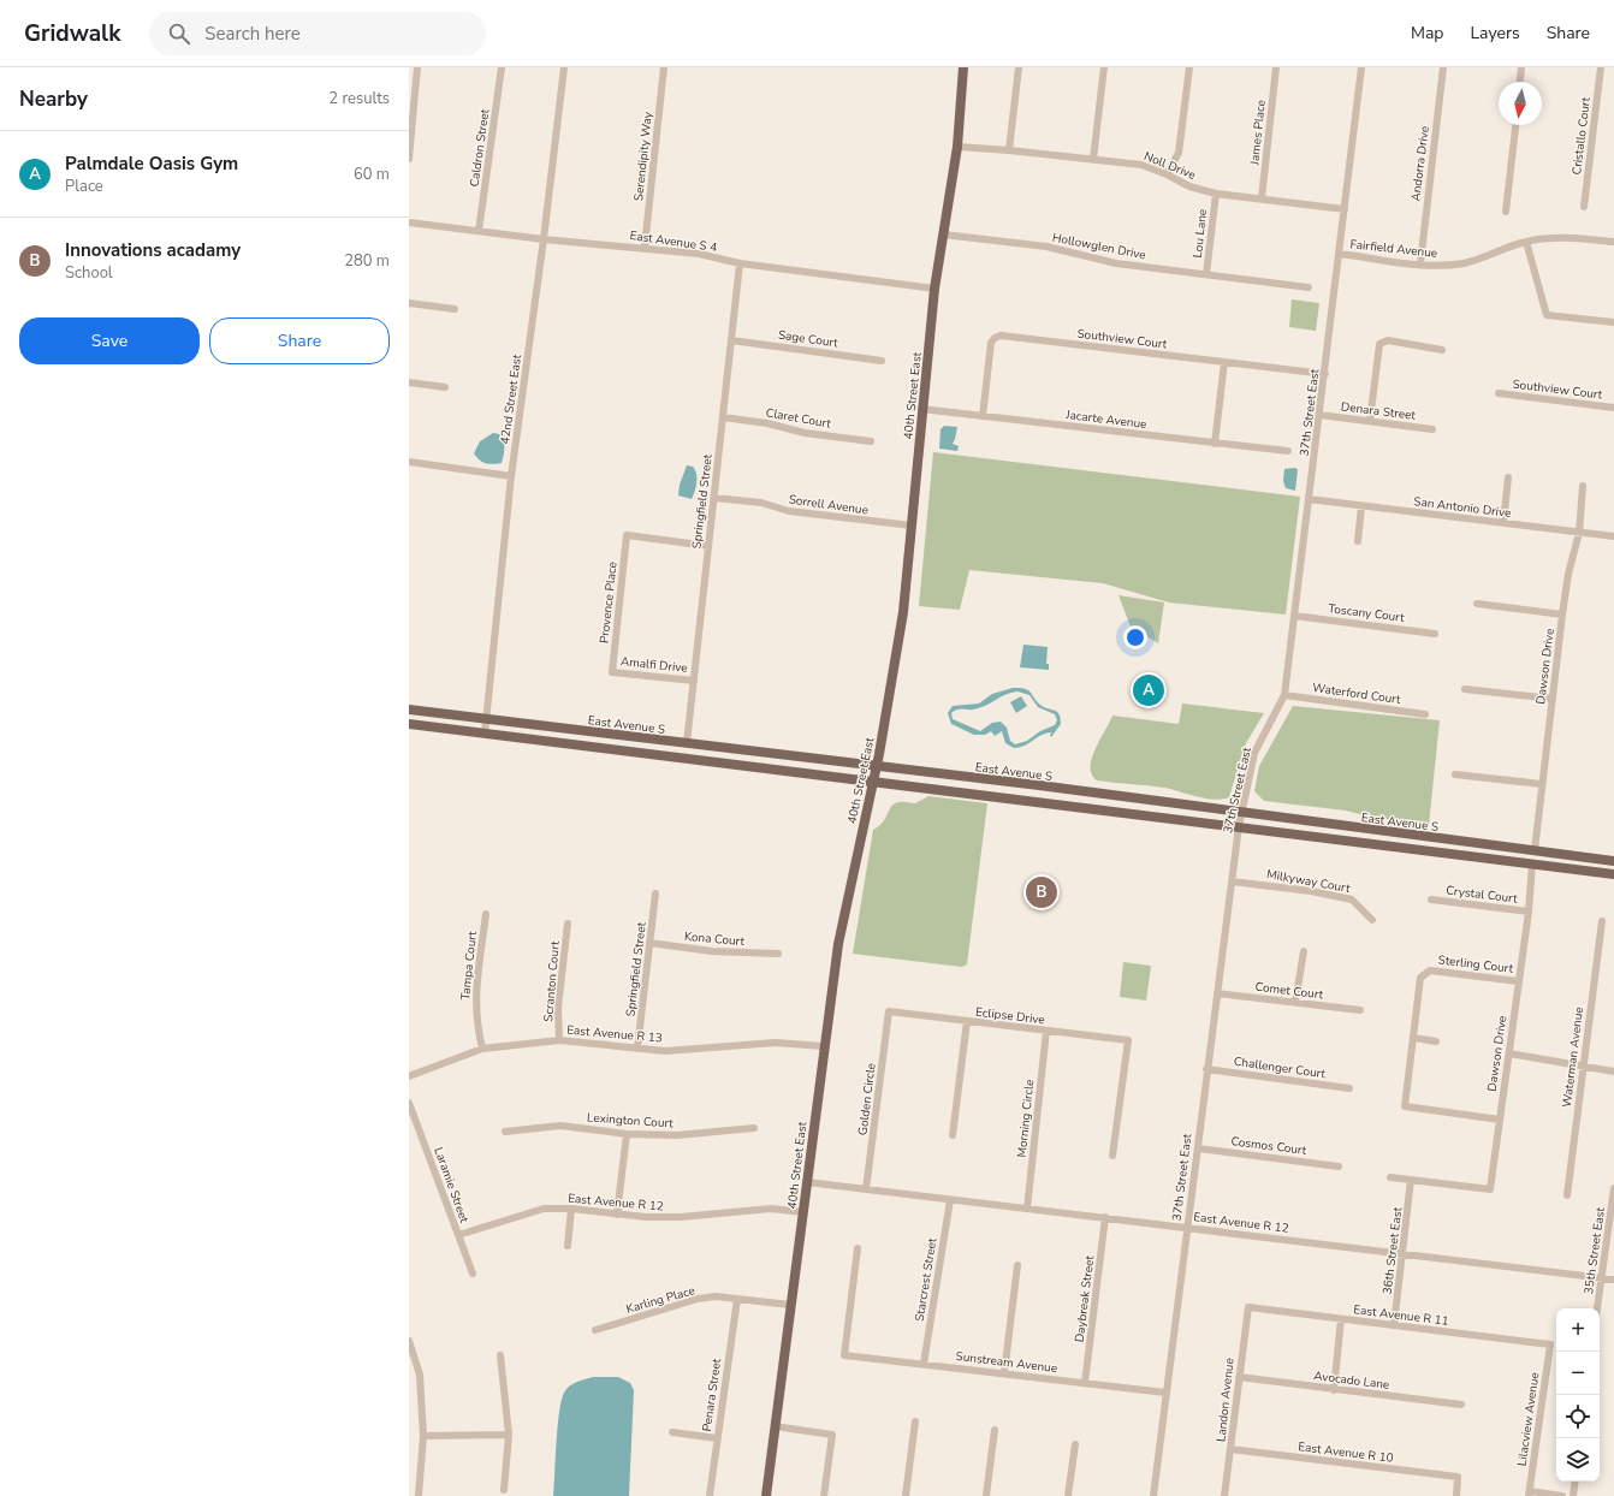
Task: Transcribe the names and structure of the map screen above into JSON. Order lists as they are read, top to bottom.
{
  "streets": {
    "main road": ["40th Street East", "East Avenue S"],
    "street": [
      "James Place",
      "Cristallo Court",
      "Caldron Street",
      "Serendipity Way",
      "Andorra Drive",
      "Noll Drive",
      "Lou Lane",
      "East Avenue S 4",
      "Hollowglen Drive",
      "Fairfield Avenue",
      "Sage Court",
      "Southview Court",
      "42nd Street East",
      "Denara Street",
      "37th Street East",
      "Claret Court",
      "Jacarte Avenue",
      "Springfield Street",
      "Sorrell Avenue",
      "San Antonio Drive",
      "Provence Place",
      "Toscany Court",
      "Amalfi Drive",
      "Dawson Drive",
      "Waterford Court",
      "Milkyway Court",
      "Crystal Court",
      "Kona Court",
      "Sterling Court",
      "Tampa Court",
      "Scranton Court",
      "Comet Court",
      "Eclipse Drive",
      "East Avenue R 13",
      "Waterman Avenue",
      "Challenger Court",
      "Golden Circle",
      "Morning Circle",
      "Lexington Court",
      "Cosmos Court",
      "Laramie Street",
      "East Avenue R 12",
      "36th Street East",
      "35th Street East",
      "Starcrest Street",
      "Karling Place",
      "Daybreak Street",
      "East Avenue R 11",
      "Sunstream Avenue",
      "Avocado Lane",
      "Penara Street",
      "Landon Avenue",
      "Lilacview Avenue",
      "East Avenue R 10"
    ]
  },
  "crossings": [
    ["James Place", "Noll Drive"],
    ["Caldron Street", "East Avenue S 4"],
    ["Serendipity Way", "East Avenue S 4"],
    ["Andorra Drive", "Fairfield Avenue"],
    ["Noll Drive", "Lou Lane"],
    ["Noll Drive", "40th Street East"],
    ["Noll Drive", "37th Street East"],
    ["Lou Lane", "Hollowglen Drive"],
    ["East Avenue S 4", "40th Street East"],
    ["East Avenue S 4", "42nd Street East"],
    ["East Avenue S 4", "Springfield Street"],
    ["Hollowglen Drive", "40th Street East"],
    ["Fairfield Avenue", "37th Street East"],
    ["Sage Court", "Springfield Street"],
    ["Southview Court", "37th Street East"],
    ["Southview Court", "Jacarte Avenue"],
    ["40th Street East", "Jacarte Avenue"],
    ["40th Street East", "Sorrell Avenue"],
    ["40th Street East", "East Avenue S"],
    ["40th Street East", "East Avenue R 13"],
    ["40th Street East", "East Avenue R 12"],
    ["40th Street East", "Karling Place"],
    ["42nd Street East", "East Avenue S"],
    ["Denara Street", "37th Street East"],
    ["37th Street East", "San Antonio Drive"],
    ["37th Street East", "Toscany Court"],
    ["37th Street East", "Waterford Court"],
    ["37th Street East", "East Avenue S"],
    ["37th Street East", "Milkyway Court"],
    ["37th Street East", "Comet Court"],
    ["37th Street East", "Challenger Court"],
    ["37th Street East", "Cosmos Court"],
    ["37th Street East", "East Avenue R 12"],
    ["37th Street East", "Sunstream Avenue"],
    ["Claret Court", "Springfield Street"],
    ["Springfield Street", "Sorrell Avenue"],
    ["Springfield Street", "Provence Place"],
    ["Springfield Street", "Amalfi Drive"],
    ["Springfield Street", "East Avenue S"],
    ["Springfield Street", "Kona Court"],
    ["Springfield Street", "East Avenue R 13"],
    ["San Antonio Drive", "Dawson Drive"],
    ["Provence Place", "Amalfi Drive"],
    ["Dawson Drive", "East Avenue S"],
    ["Dawson Drive", "Crystal Court"],
    ["Dawson Drive", "Sterling Court"],
    ["Dawson Drive", "36th Street East"],
    ["Tampa Court", "East Avenue R 13"],
    ["Scranton Court", "East Avenue R 13"],
    ["Eclipse Drive", "Golden Circle"],
    ["Eclipse Drive", "Morning Circle"],
    ["Golden Circle", "East Avenue R 12"],
    ["Morning Circle", "East Avenue R 12"],
    ["Laramie Street", "East Avenue R 12"],
    ["East Avenue R 12", "36th Street East"],
    ["East Avenue R 12", "35th Street East"],
    ["East Avenue R 12", "Starcrest Street"],
    ["East Avenue R 12", "Daybreak Street"],
    ["36th Street East", "East Avenue R 11"],
    ["Starcrest Street", "Sunstream Avenue"],
    ["Karling Place", "Penara Street"],
    ["Daybreak Street", "Sunstream Avenue"],
    ["East Avenue R 11", "Landon Avenue"],
    ["East Avenue R 11", "Lilacview Avenue"],
    ["Avocado Lane", "Landon Avenue"],
    ["Landon Avenue", "East Avenue R 10"]
  ],
  "north": "bottom",
  "page": {
    "header": "Gridwalk",
    "search": "Search here",
    "nav": ["Map", "Layers", "Share"],
    "heading": ["Nearby", "2 results"],
    "list": [
      {
        "mark": "A",
        "name": "Palmdale Oasis Gym",
        "note": "Place",
        "value": "60 m"
      },
      {
        "mark": "B",
        "name": "Innovations acadamy",
        "note": "School",
        "value": "280 m"
      }
    ],
    "buttons": ["Save", "Share"],
    "pins": ["A", "B"],
    "map_buttons": ["+", "−"]
  }
}
